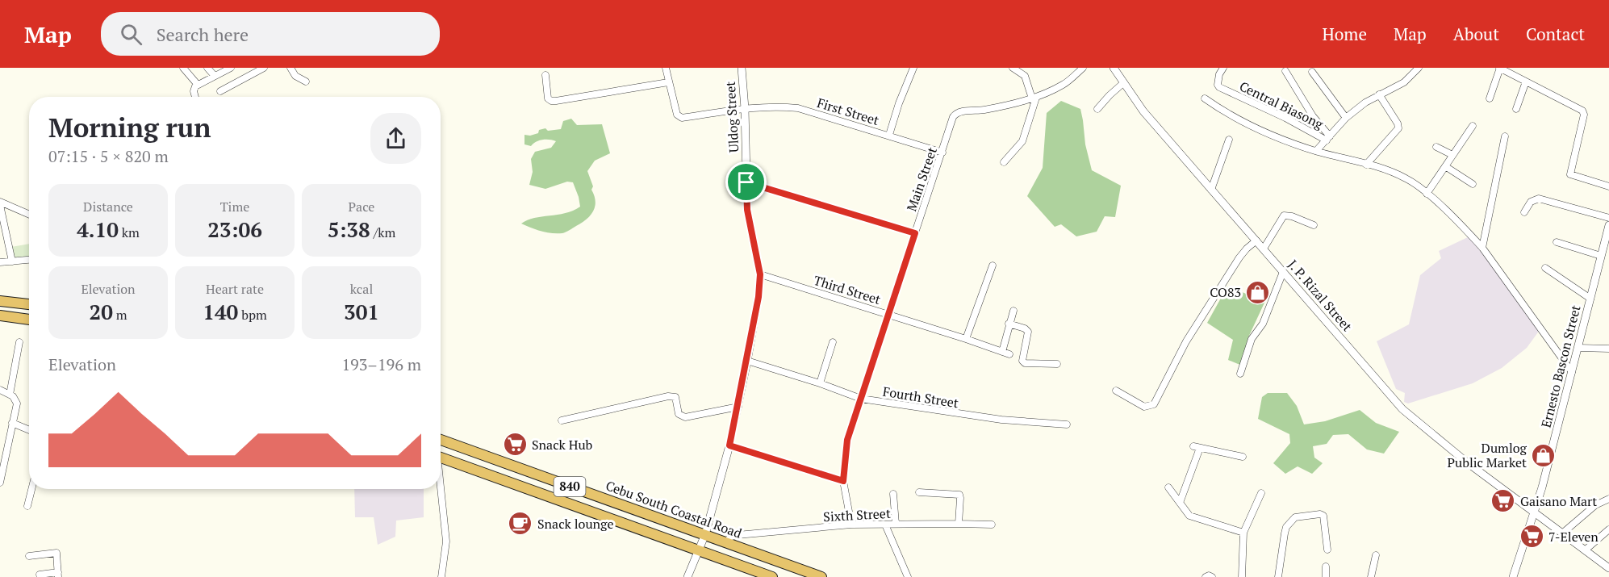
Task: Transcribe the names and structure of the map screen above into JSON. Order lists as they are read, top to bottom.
{
  "streets": {
    "highway": ["840", "Cebu South Coastal Road"],
    "street": [
      "Central Biasong",
      "First Street",
      "Uldog Street",
      "Main Street",
      "Third Street",
      "J. P. Rizal Street",
      "Ernesto Bascon Street",
      "Fourth Street",
      "Sixth Street"
    ]
  },
  "crossings": [
    ["First Street", "Uldog Street"],
    ["First Street", "Main Street"],
    ["Uldog Street", "Third Street"],
    ["Uldog Street", "Fourth Street"],
    ["Uldog Street", "840"],
    ["Uldog Street", "Cebu South Coastal Road"],
    ["Main Street", "Third Street"],
    ["Main Street", "Fourth Street"],
    ["Main Street", "Sixth Street"],
    ["J. P. Rizal Street", "Ernesto Bascon Street"],
    ["Cebu South Coastal Road", "Sixth Street"]
  ],
  "places": {
    "shop": ["CO83", "Dumlog Public Market"],
    "supermarket": ["Snack Hub", "Gaisano Mart", "7-Eleven"],
    "cafe": ["Snack lounge"]
  },
  "page": {
    "header": "Map",
    "search": "Search here",
    "nav": [
      "Home",
      "Map",
      "About",
      "Contact"
    ],
    "heading": ["Morning run", "07:15 · 5 × 820 m"],
    "stats": [
      ["Distance", "4.10 km"],
      ["Time", "23:06"],
      ["Pace", "5:38 /km"],
      ["Elevation", "20 m"],
      ["Heart rate", "140 bpm"],
      ["kcal", "301"]
    ],
    "chart": ["Elevation", "193–196 m"]
  }
}
